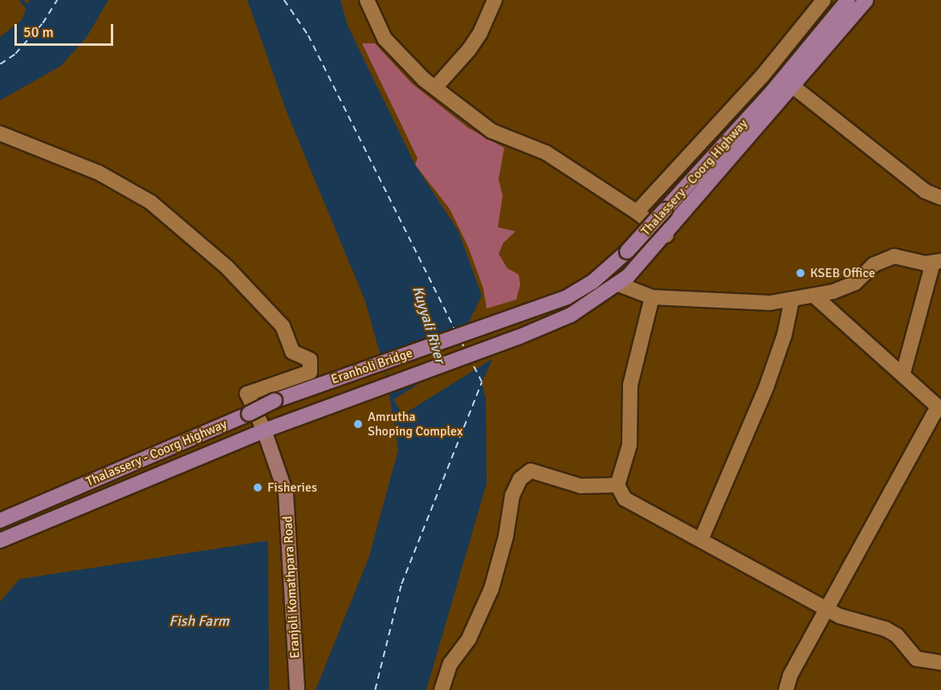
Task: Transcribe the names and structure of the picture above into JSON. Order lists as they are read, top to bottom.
{
  "streets": {
    "main road": ["Thalassery - Coorg Highway", "Eranholi Bridge", "Eranjoli Komathpara Road"]
  },
  "crossings": [
    ["Thalassery - Coorg Highway", "Eranholi Bridge"]
  ],
  "water": ["Kuyyali River", "Fish Farm"],
  "places": ["KSEB Office", "Amrutha Shoping Complex", "Fisheries"],
  "scale_bar": "50 m"
}
